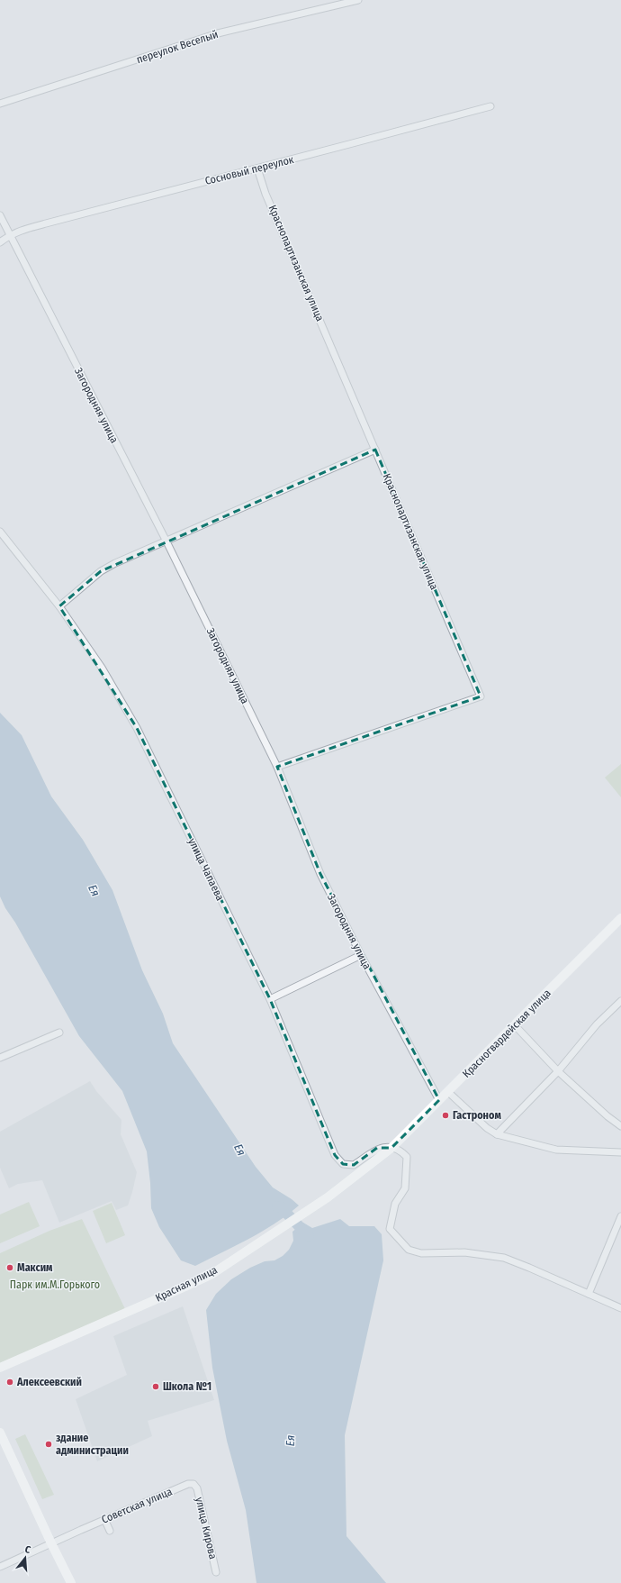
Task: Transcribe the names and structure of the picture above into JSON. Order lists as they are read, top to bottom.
{
  "streets": {
    "street": [
      "переулок Веселый",
      "Сосновый переулок",
      "Краснопартизанская улица",
      "Загородняя улица",
      "улица Чапаева",
      "Красногвардейская улица",
      "Красная улица",
      "Советская улица",
      "улица Кирова"
    ]
  },
  "crossings": [
    ["Сосновый переулок", "Краснопартизанская улица"],
    ["Сосновый переулок", "Загородняя улица"],
    ["Краснопартизанская улица", "Загородняя улица"],
    ["Загородняя улица", "Красногвардейская улица"],
    ["улица Чапаева", "Красногвардейская улица"],
    ["улица Чапаева", "Красная улица"],
    ["Красногвардейская улица", "Красная улица"],
    ["Советская улица", "улица Кирова"]
  ],
  "water": ["Ея"],
  "parks": ["Парк им.М.Горького"],
  "places": [
    "Гастроном",
    "Максим",
    "Алексеевский",
    "Школа №1",
    "здание администрации"
  ],
  "north": "top"
}
